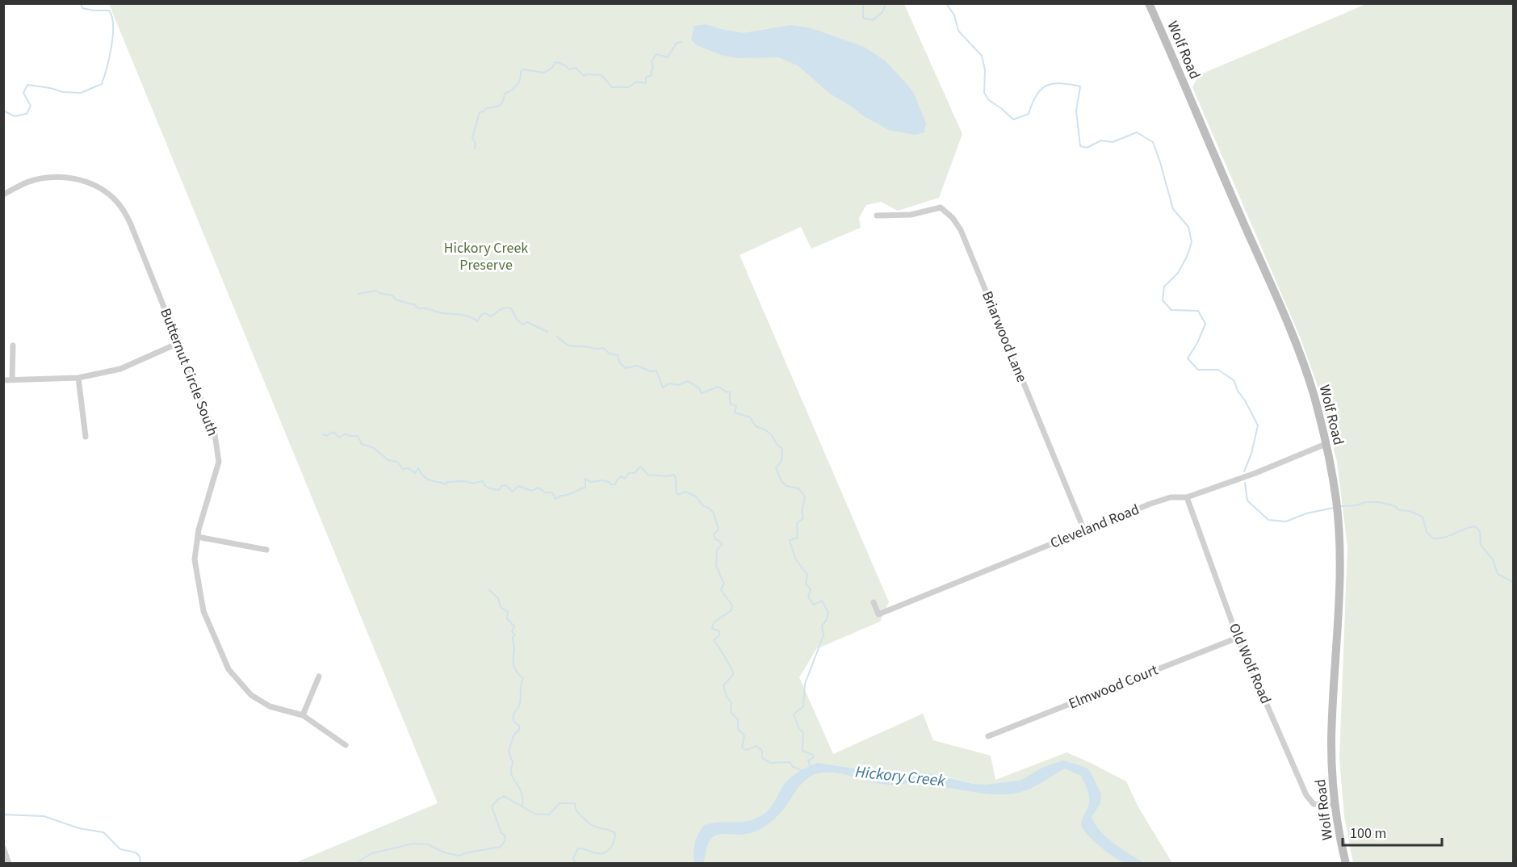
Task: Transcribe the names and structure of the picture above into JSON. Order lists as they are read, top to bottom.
{
  "streets": {
    "main road": ["Wolf Road"],
    "street": [
      "Briarwood Lane",
      "Butternut Circle South",
      "Cleveland Road",
      "Old Wolf Road",
      "Elmwood Court"
    ]
  },
  "crossings": [
    ["Wolf Road", "Cleveland Road"],
    ["Wolf Road", "Old Wolf Road"],
    ["Briarwood Lane", "Cleveland Road"],
    ["Cleveland Road", "Old Wolf Road"],
    ["Old Wolf Road", "Elmwood Court"]
  ],
  "water": ["Hickory Creek"],
  "parks": ["Hickory Creek Preserve"],
  "scale_bar": "100 m"
}
